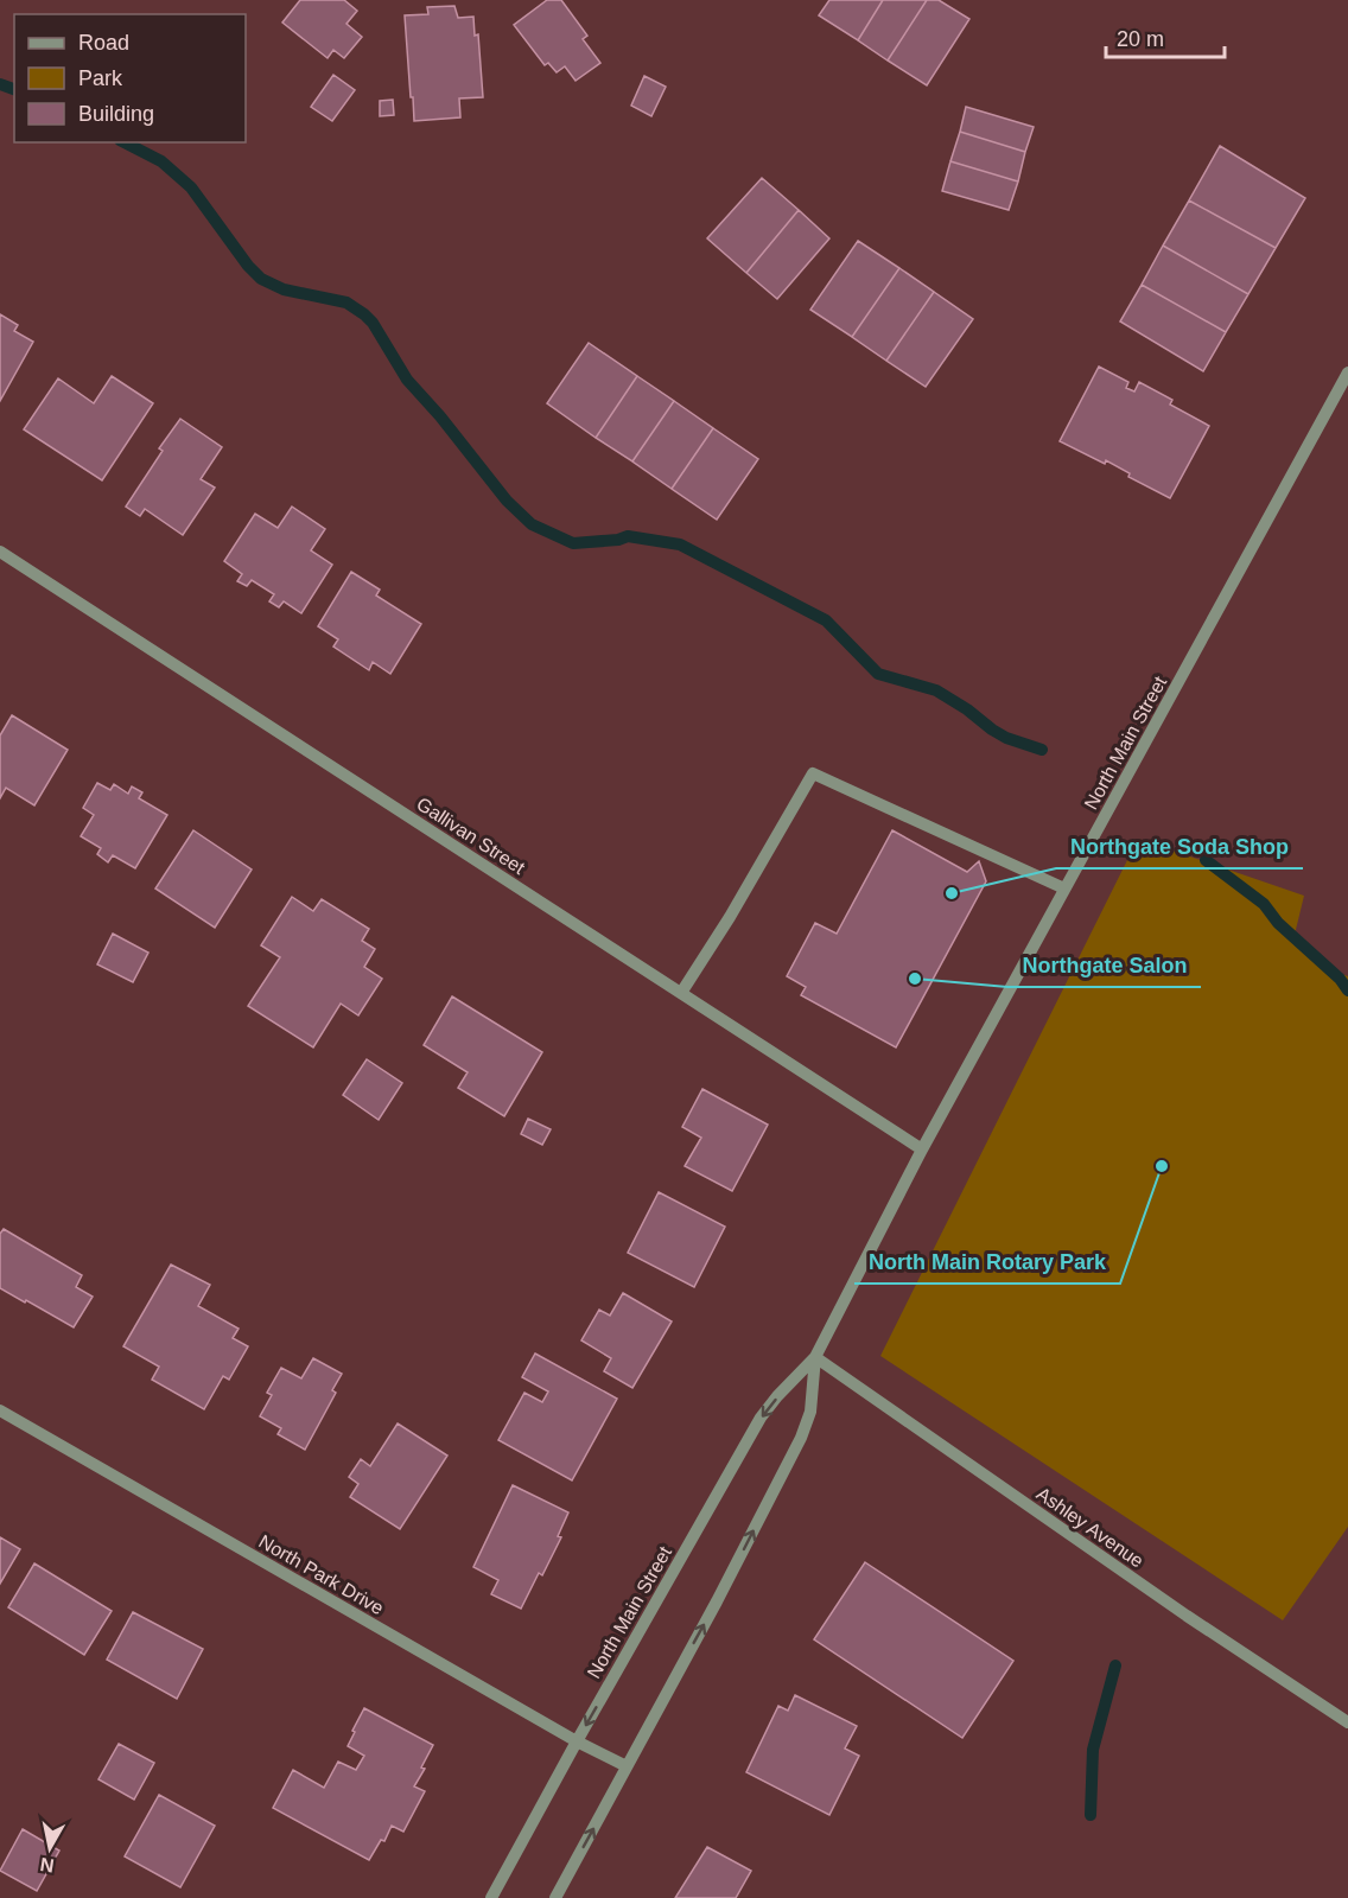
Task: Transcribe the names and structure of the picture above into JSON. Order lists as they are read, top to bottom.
{
  "streets": {
    "street": [
      "North Main Street",
      "Gallivan Street",
      "Ashley Avenue",
      "North Park Drive"
    ]
  },
  "crossings": [
    ["North Main Street", "Gallivan Street"],
    ["North Main Street", "Ashley Avenue"],
    ["North Main Street", "North Park Drive"]
  ],
  "places": ["Northgate Soda Shop", "Northgate Salon", "North Main Rotary Park"],
  "legend": ["Road", "Park", "Building"],
  "scale_bar": "20 m",
  "north": "bottom"
}
